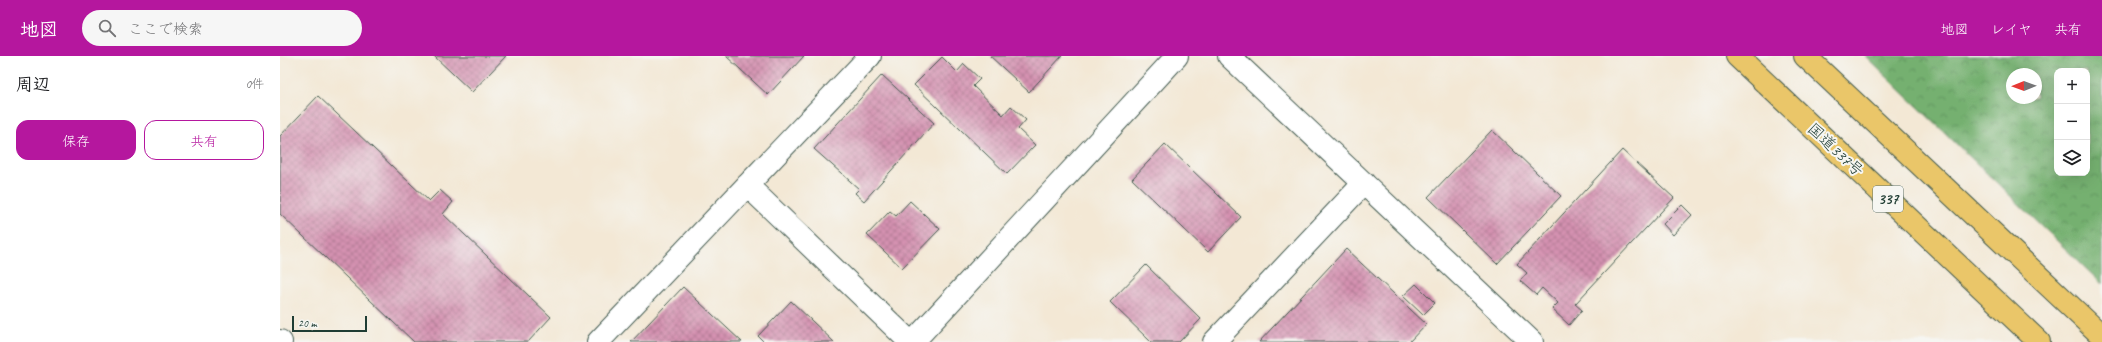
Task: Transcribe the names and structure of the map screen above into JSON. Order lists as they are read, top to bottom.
{
  "streets": {
    "highway": ["国道337号", "337"]
  },
  "scale_bar": "20 m",
  "north": "left",
  "page": {
    "header": "地図",
    "search": "ここで検索",
    "nav": ["地図", "レイヤ", "共有"],
    "heading": ["周辺", "0件"],
    "map_buttons": ["+", "−"],
    "buttons": ["保存", "共有"],
    "scale": "20 m"
  }
}
